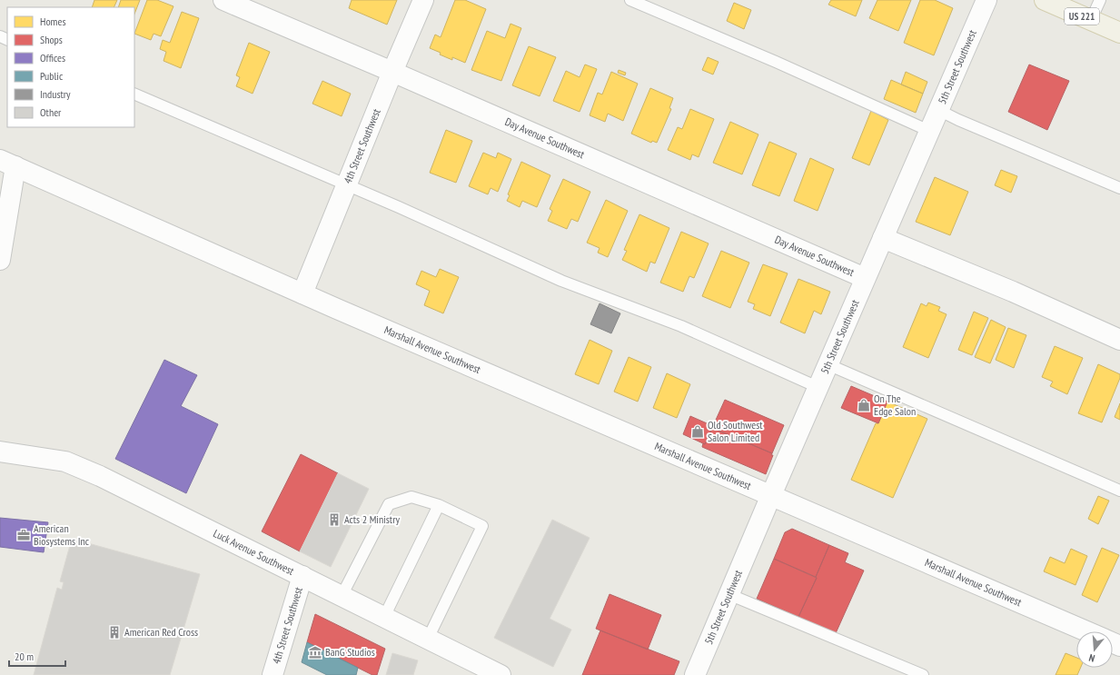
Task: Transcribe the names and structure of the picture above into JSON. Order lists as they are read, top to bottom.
{
  "streets": {
    "main road": ["US 221"],
    "street": [
      "5th Street Southwest",
      "Day Avenue Southwest",
      "4th Street Southwest",
      "Marshall Avenue Southwest",
      "Luck Avenue Southwest"
    ]
  },
  "crossings": [
    ["5th Street Southwest", "Day Avenue Southwest"],
    ["5th Street Southwest", "Marshall Avenue Southwest"],
    ["Day Avenue Southwest", "4th Street Southwest"],
    ["4th Street Southwest", "Marshall Avenue Southwest"],
    ["4th Street Southwest", "Luck Avenue Southwest"]
  ],
  "places": {
    "shop": ["On The Edge Salon", "Old Southwest Salon Limited"],
    "building": ["Acts 2 Ministry", "American Red Cross"],
    "office": ["American Biosystems Inc"],
    "museum": ["BanG Studios"]
  },
  "legend": [
    "Homes",
    "Shops",
    "Offices",
    "Public",
    "Industry",
    "Other"
  ],
  "scale_bar": "20 m",
  "north": "bottom"
}
